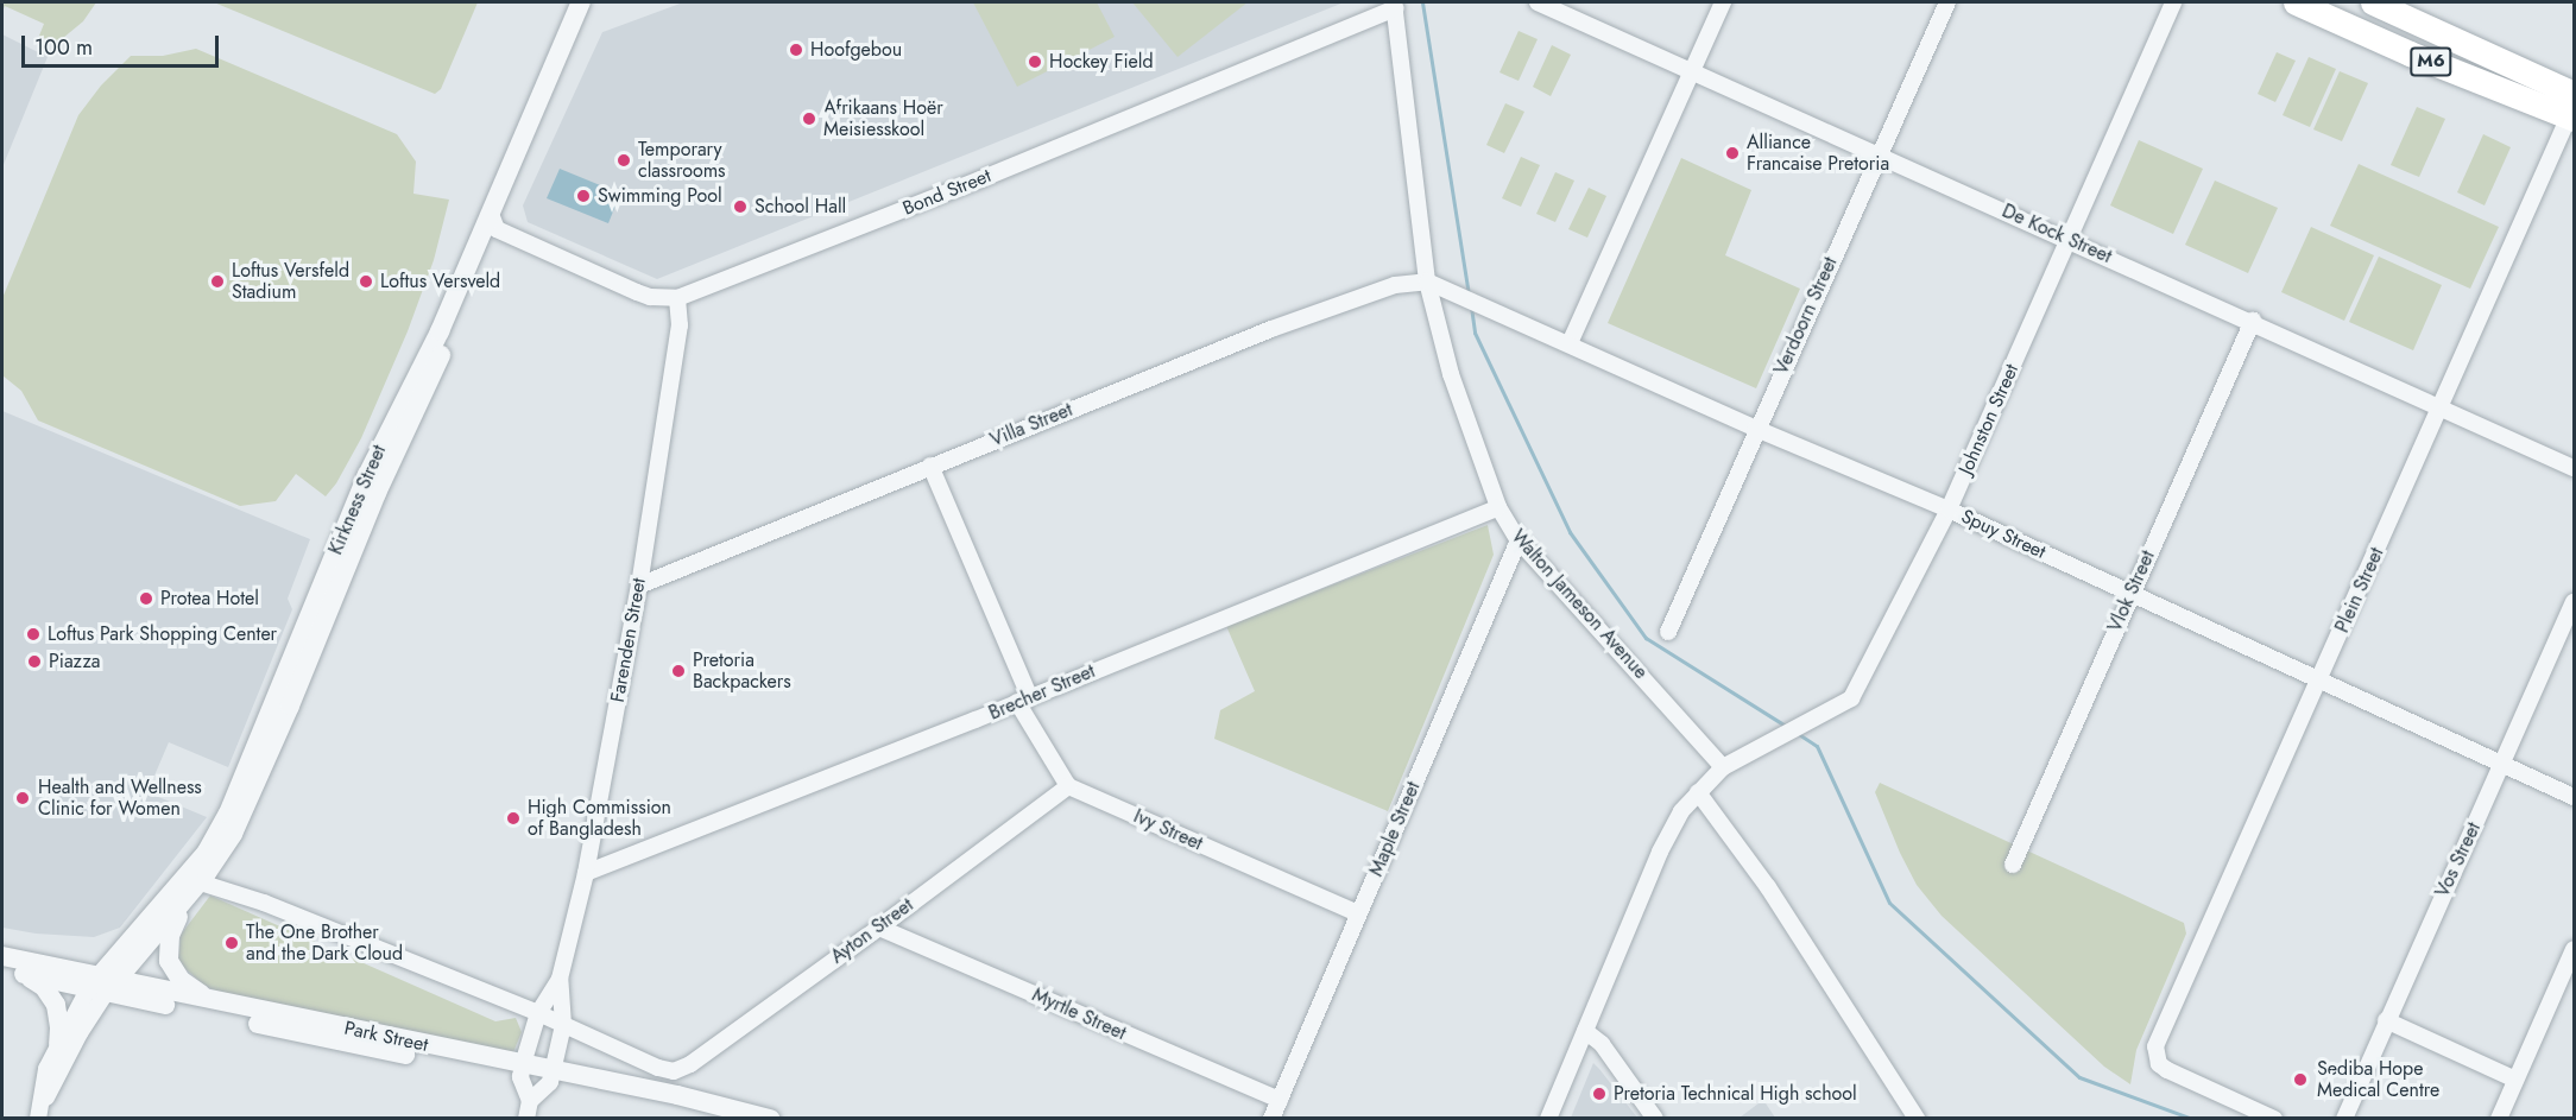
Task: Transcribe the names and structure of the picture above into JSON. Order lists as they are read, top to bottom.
{
  "streets": {
    "main road": ["M6"],
    "street": [
      "Bond Street",
      "De Kock Street",
      "Verdoorn Street",
      "Johnston Street",
      "Villa Street",
      "Kirkness Street",
      "Spuy Street",
      "Plein Street",
      "Vlok Street",
      "Walton Jameson Avenue",
      "Farenden Street",
      "Brecher Street",
      "Maple Street",
      "Ivy Street",
      "Vos Street",
      "Ayton Street",
      "Myrtle Street",
      "Park Street"
    ]
  },
  "crossings": [
    ["M6", "Plein Street"],
    ["Bond Street", "Kirkness Street"],
    ["Bond Street", "Walton Jameson Avenue"],
    ["Bond Street", "Farenden Street"],
    ["De Kock Street", "Verdoorn Street"],
    ["De Kock Street", "Johnston Street"],
    ["De Kock Street", "Plein Street"],
    ["De Kock Street", "Vlok Street"],
    ["Verdoorn Street", "Spuy Street"],
    ["Johnston Street", "Spuy Street"],
    ["Johnston Street", "Walton Jameson Avenue"],
    ["Villa Street", "Spuy Street"],
    ["Villa Street", "Walton Jameson Avenue"],
    ["Villa Street", "Farenden Street"],
    ["Kirkness Street", "Park Street"],
    ["Spuy Street", "Plein Street"],
    ["Spuy Street", "Vlok Street"],
    ["Spuy Street", "Walton Jameson Avenue"],
    ["Spuy Street", "Vos Street"],
    ["Walton Jameson Avenue", "Brecher Street"],
    ["Walton Jameson Avenue", "Maple Street"],
    ["Farenden Street", "Brecher Street"],
    ["Farenden Street", "Ayton Street"],
    ["Farenden Street", "Park Street"],
    ["Maple Street", "Ivy Street"],
    ["Maple Street", "Myrtle Street"],
    ["Ivy Street", "Ayton Street"],
    ["Ayton Street", "Myrtle Street"]
  ],
  "places": [
    "Hoofgebou",
    "Hockey Field",
    "Afrikaans Hoër Meisiesskool",
    "Alliance Francaise Pretoria",
    "Temporary classrooms",
    "Swimming Pool",
    "School Hall",
    "Loftus Versfeld Stadium",
    "Loftus Versveld",
    "Protea Hotel",
    "Loftus Park Shopping Center",
    "Piazza",
    "Pretoria Backpackers",
    "Health and Wellness Clinic for Women",
    "High Commission of Bangladesh",
    "The One Brother and the Dark Cloud",
    "Sediba Hope Medical Centre",
    "Pretoria Technical High school"
  ],
  "scale_bar": "100 m"
}
